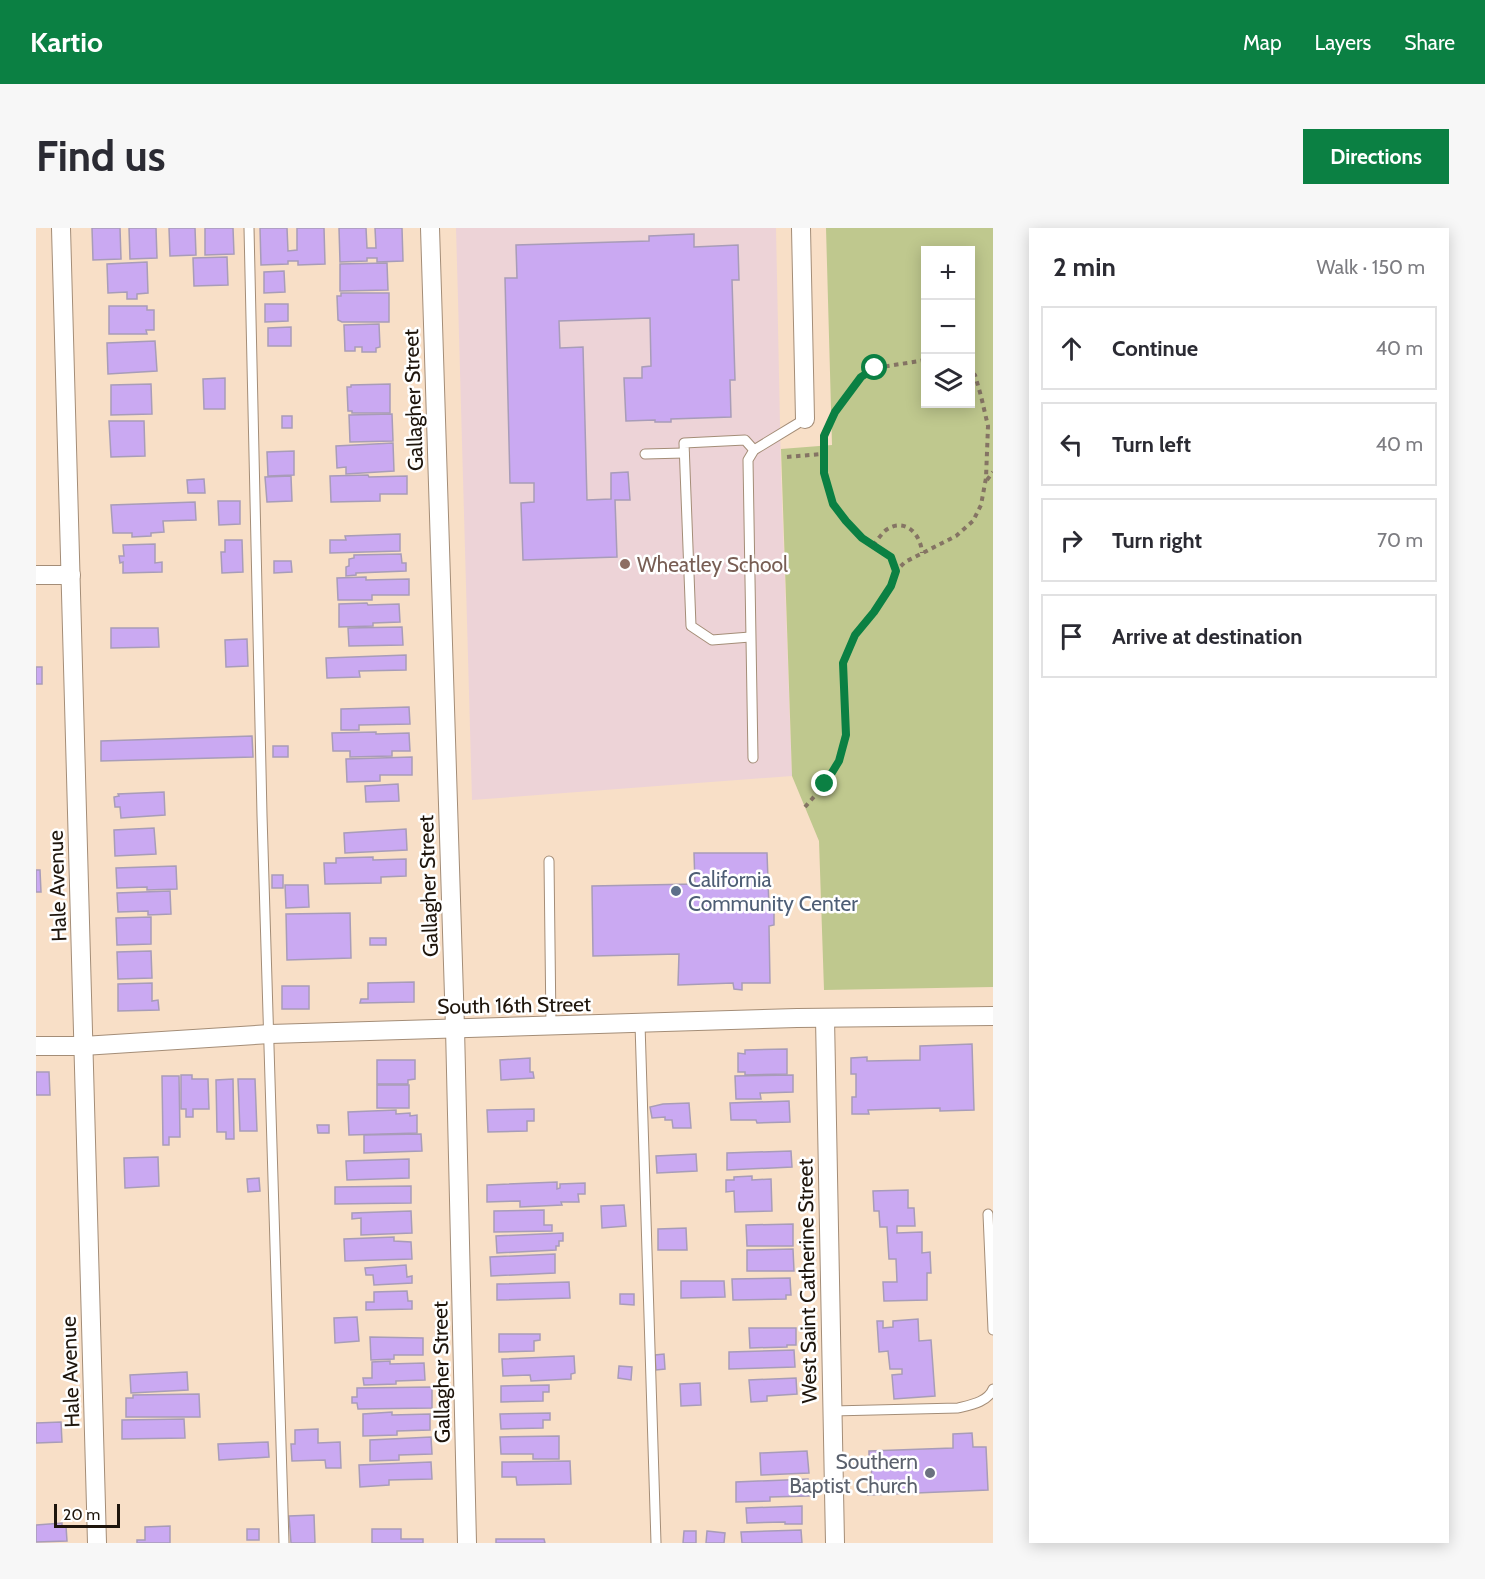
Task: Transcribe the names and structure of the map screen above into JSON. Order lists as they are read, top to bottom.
{
  "streets": {
    "street": [
      "Gallagher Street",
      "Hale Avenue",
      "South 16th Street",
      "West Saint Catherine Street"
    ]
  },
  "crossings": [
    ["Gallagher Street", "South 16th Street"],
    ["Hale Avenue", "South 16th Street"],
    ["South 16th Street", "West Saint Catherine Street"]
  ],
  "places": ["Wheatley School", "California Community Center", "Southern Baptist Church"],
  "scale_bar": "20 m",
  "page": {
    "header": "Kartio",
    "nav": ["Map", "Layers", "Share"],
    "buttons": "Directions",
    "title": "Find us",
    "heading": ["2 min", "Walk · 150 m"],
    "map_buttons": ["+", "−"],
    "list": [
      ["Continue", "40 m"],
      ["Turn left", "40 m"],
      ["Turn right", "70 m"],
      "Arrive at destination"
    ],
    "scale": "20 m"
  }
}
